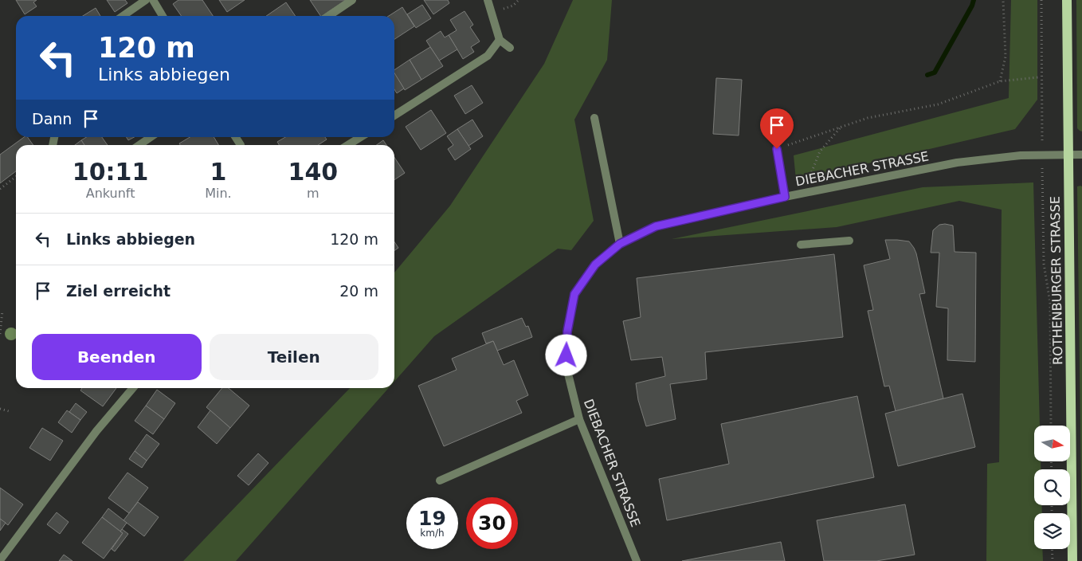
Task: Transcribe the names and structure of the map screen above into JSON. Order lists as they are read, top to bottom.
{
  "streets": {
    "main road": ["ROTHENBURGER STRASSE"],
    "street": ["DIEBACHER STRASSE"]
  },
  "crossings": [
    ["DIEBACHER STRASSE", "ROTHENBURGER STRASSE"]
  ],
  "north": "right",
  "page": {
    "turn": ["120 m", "Links abbiegen"],
    "then": "Dann",
    "eta": [
      "10:11",
      "Ankunft",
      "1",
      "Min.",
      "140",
      "m"
    ],
    "list": [
      {
        "name": "Links abbiegen",
        "value": "120 m"
      },
      {
        "name": "Ziel erreicht",
        "value": "20 m"
      }
    ],
    "buttons": ["Beenden", "Teilen"],
    "speed": "19 km/h",
    "limit": "30"
  }
}
